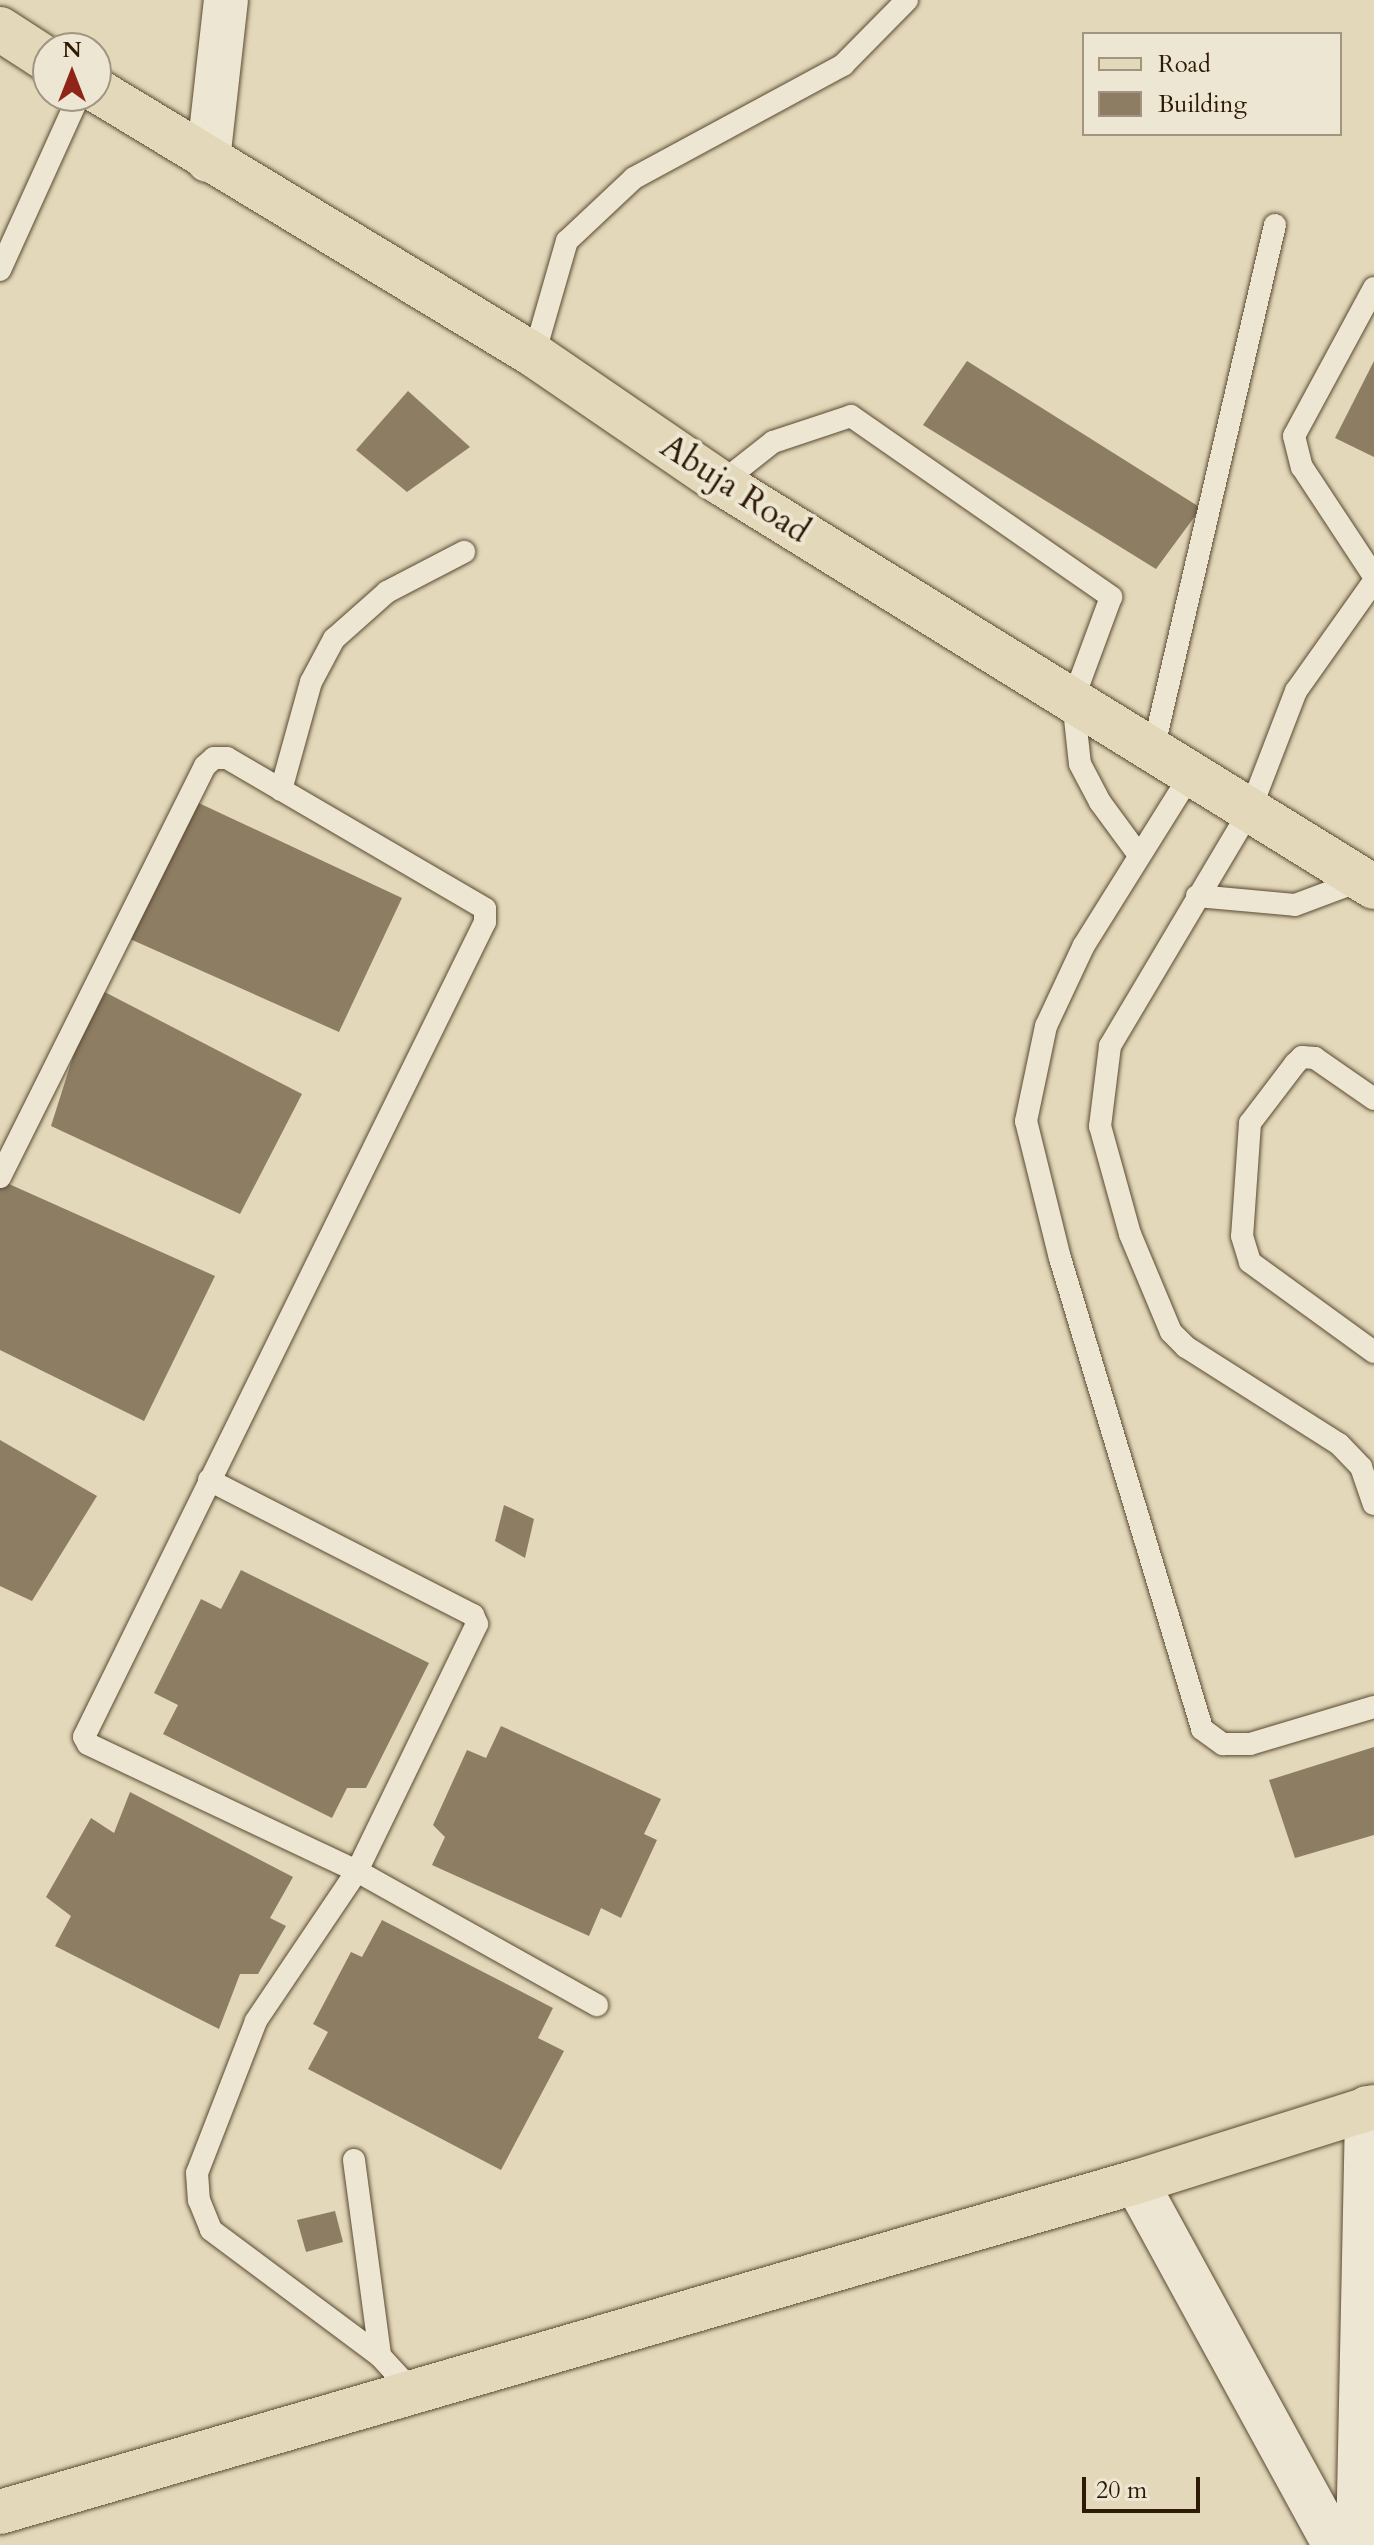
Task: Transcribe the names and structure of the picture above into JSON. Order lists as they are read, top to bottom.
{
  "streets": {
    "main road": ["Abuja Road"]
  },
  "legend": ["Road", "Building"],
  "scale_bar": "20 m",
  "north": "top"
}
